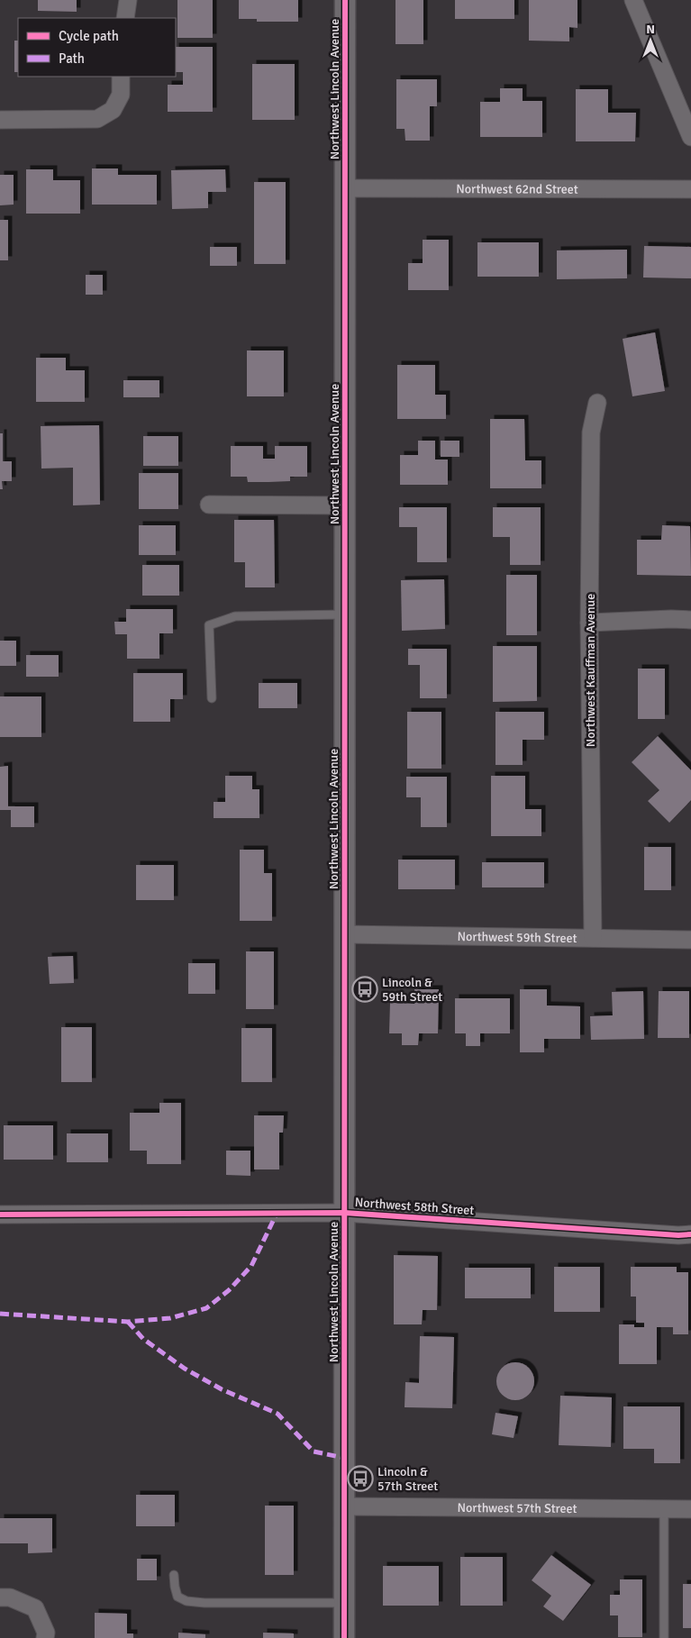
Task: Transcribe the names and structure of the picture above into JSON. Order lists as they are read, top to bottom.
{
  "streets": {
    "street": [
      "Northwest Lincoln Avenue",
      "Northwest 62nd Street",
      "Northwest Kauffman Avenue",
      "Northwest 59th Street",
      "Northwest 58th Street",
      "Northwest 57th Street"
    ]
  },
  "crossings": [
    ["Northwest Lincoln Avenue", "Northwest 62nd Street"],
    ["Northwest Lincoln Avenue", "Northwest 59th Street"],
    ["Northwest Lincoln Avenue", "Northwest 58th Street"],
    ["Northwest Lincoln Avenue", "Northwest 57th Street"],
    ["Northwest Kauffman Avenue", "Northwest 59th Street"]
  ],
  "places": {
    "bus stop": ["Lincoln & 59th Street", "Lincoln & 57th Street"]
  },
  "legend": ["Cycle path", "Path"],
  "north": "top"
}
